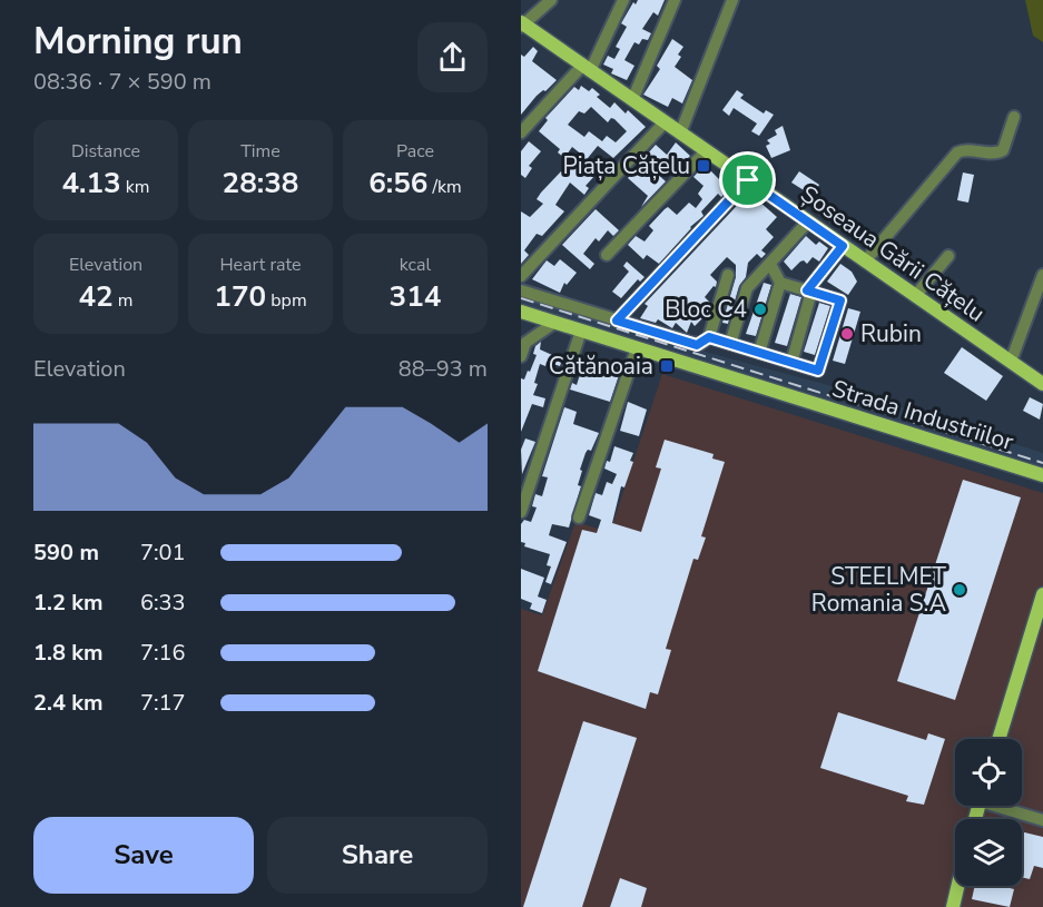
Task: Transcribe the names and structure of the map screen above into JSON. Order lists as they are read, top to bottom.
{
  "streets": {
    "main road": ["Șoseaua Gării Cățelu", "Strada Industriilor"]
  },
  "places": {
    "transit": ["Piața Cățelu", "Cătănoaia"],
    "other": ["Bloc C4", "Rubin", "STEELMET Romania S.A"]
  },
  "page": {
    "heading": ["Morning run", "08:36 · 7 × 590 m"],
    "stats": [
      ["Distance", "4.13 km"],
      ["Time", "28:38"],
      ["Pace", "6:56 /km"],
      ["Elevation", "42 m"],
      ["Heart rate", "170 bpm"],
      ["kcal", "314"]
    ],
    "chart": ["Elevation", "88–93 m"],
    "list": [
      {
        "name": "590 m",
        "note": "7:01"
      },
      {
        "name": "1.2 km",
        "note": "6:33"
      },
      {
        "name": "1.8 km",
        "note": "7:16"
      },
      {
        "name": "2.4 km",
        "note": "7:17"
      }
    ],
    "buttons": ["Save", "Share"]
  }
}
